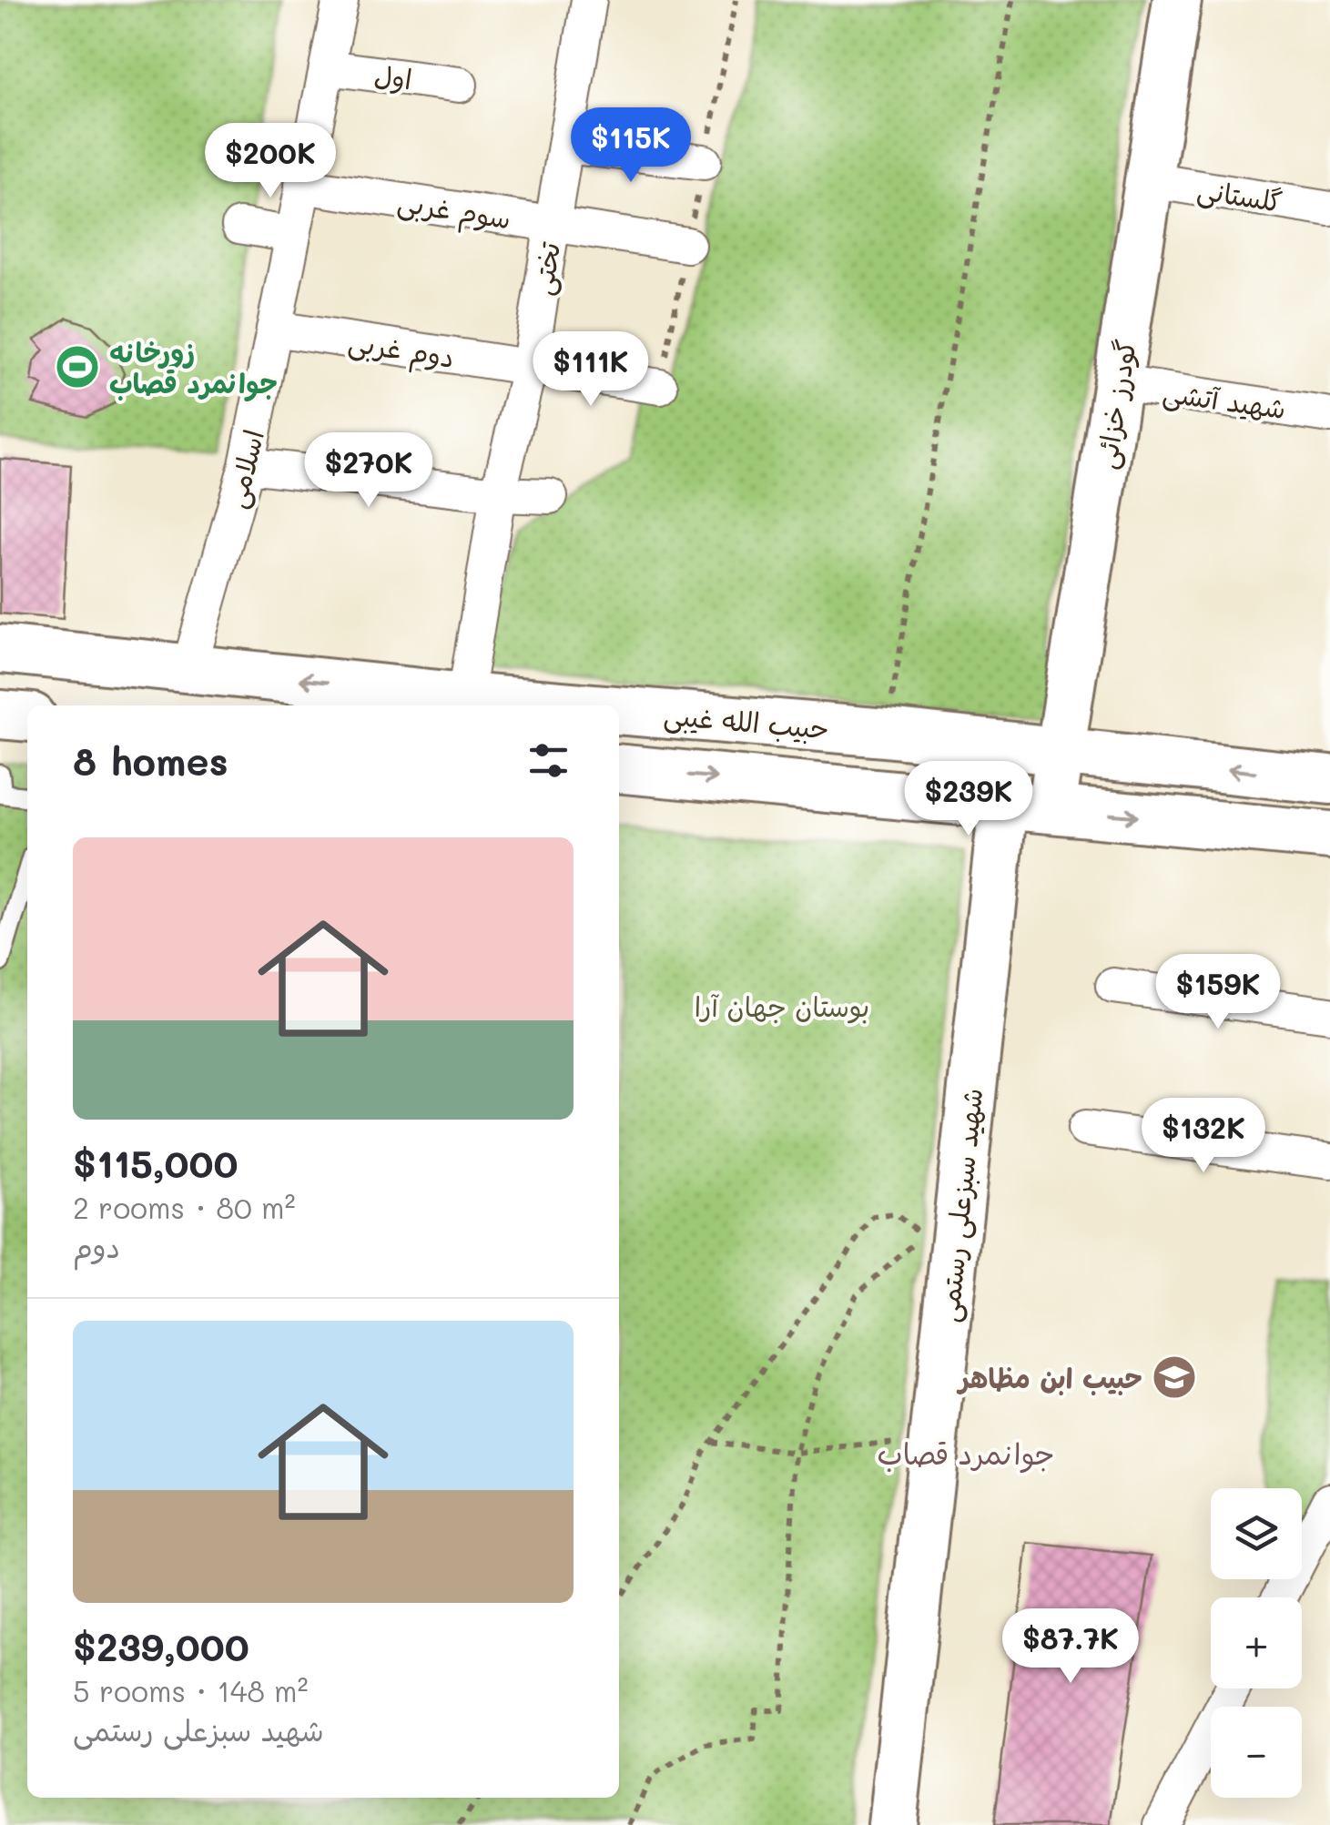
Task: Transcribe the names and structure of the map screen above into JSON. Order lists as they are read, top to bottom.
{
  "streets": {
    "main road": ["گودرز خزائی", "حبیب الله غیبی", "شهید سبزعلی رستمی"],
    "street": [
      "اول",
      "گلستانی",
      "سوم غربی",
      "تختی",
      "دوم غربی",
      "شهید آتشی",
      "اسلامی"
    ]
  },
  "crossings": [
    ["اول", "اسلامی"],
    ["گلستانی", "گودرز خزائی"],
    ["سوم غربی", "تختی"],
    ["سوم غربی", "اسلامی"],
    ["تختی", "دوم غربی"],
    ["تختی", "حبیب الله غیبی"],
    ["دوم غربی", "اسلامی"],
    ["شهید آتشی", "گودرز خزائی"],
    ["گودرز خزائی", "حبیب الله غیبی"],
    ["اسلامی", "حبیب الله غیبی"]
  ],
  "districts": ["جوانمرد قصاب"],
  "parks": ["بوستان جهان آرا"],
  "places": {
    "sports": ["زورخانه جوانمرد قصاب"],
    "school or university": ["حبیب ابن مظاهر"]
  },
  "page": {
    "price": [
      "$115K",
      "$200K",
      "$111K",
      "$270K",
      "$239K",
      "$159K",
      "$132K",
      "$87.7K"
    ],
    "heading": "8 homes",
    "list": [
      {
        "name": "$115,000",
        "note": "2 rooms · 80 m² · دوم"
      },
      {
        "name": "$239,000",
        "note": "5 rooms · 148 m² · شهید سبزعلی رستمی"
      }
    ],
    "map_buttons": ["+", "−"]
  }
}
